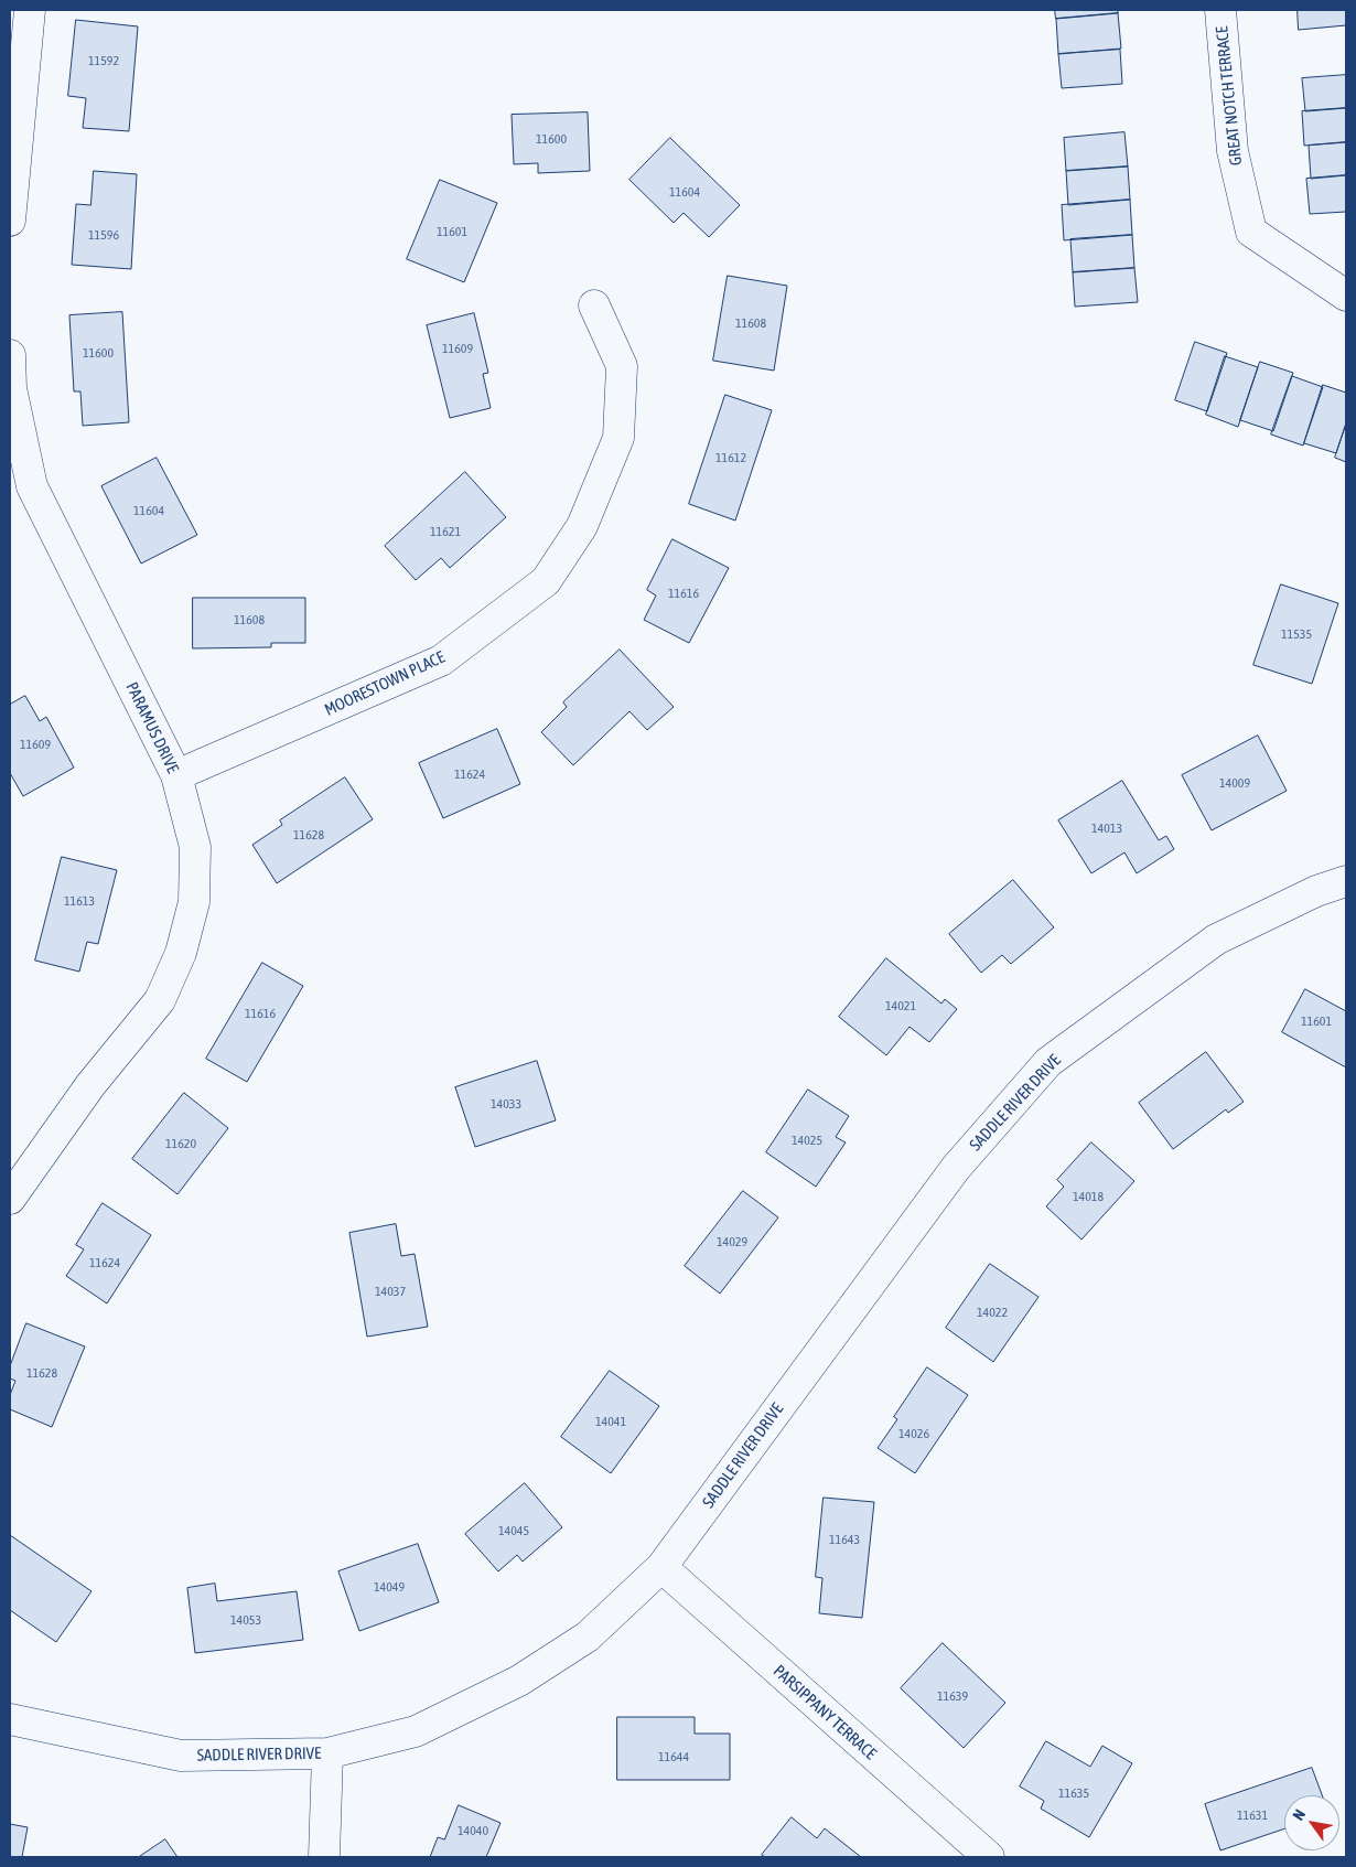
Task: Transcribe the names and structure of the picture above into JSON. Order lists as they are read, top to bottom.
{
  "streets": {
    "street": [
      "GREAT NOTCH TERRACE",
      "MOORESTOWN PLACE",
      "PARAMUS DRIVE",
      "SADDLE RIVER DRIVE",
      "PARSIPPANY TERRACE"
    ]
  },
  "crossings": [
    ["MOORESTOWN PLACE", "PARAMUS DRIVE"],
    ["SADDLE RIVER DRIVE", "PARSIPPANY TERRACE"]
  ],
  "house_numbers": [
    "11592",
    "11600",
    "11604",
    "11601",
    "11596",
    "11608",
    "11609",
    "11600",
    "11612",
    "11604",
    "11621",
    "11616",
    "11608",
    "11535",
    "11609",
    "11624",
    "14009",
    "14013",
    "11628",
    "11613",
    "14021",
    "11616",
    "11601",
    "14033",
    "14025",
    "11620",
    "14018",
    "14029",
    "11624",
    "14037",
    "14022",
    "11628",
    "14041",
    "14026",
    "14045",
    "11643",
    "14049",
    "14053",
    "11639",
    "11644",
    "11635",
    "11631",
    "14040"
  ],
  "north": "top left"
}
